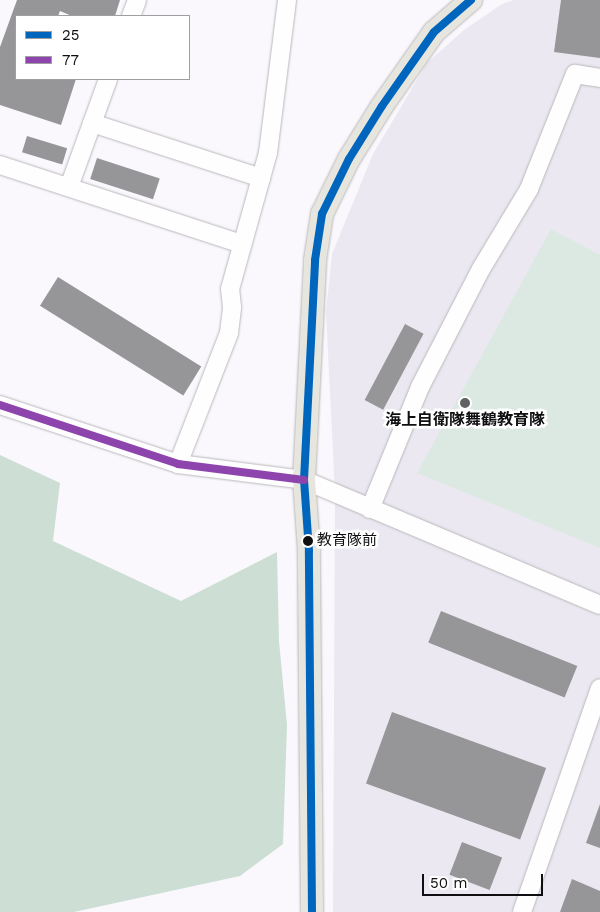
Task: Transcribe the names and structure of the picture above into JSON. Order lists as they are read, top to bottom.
{
  "places": ["海上自衛隊舞鶴教育隊", "教育隊前"],
  "lines": ["transit line 25", "transit line 77"],
  "legend": ["25", "77"],
  "scale_bar": "50 m"
}
